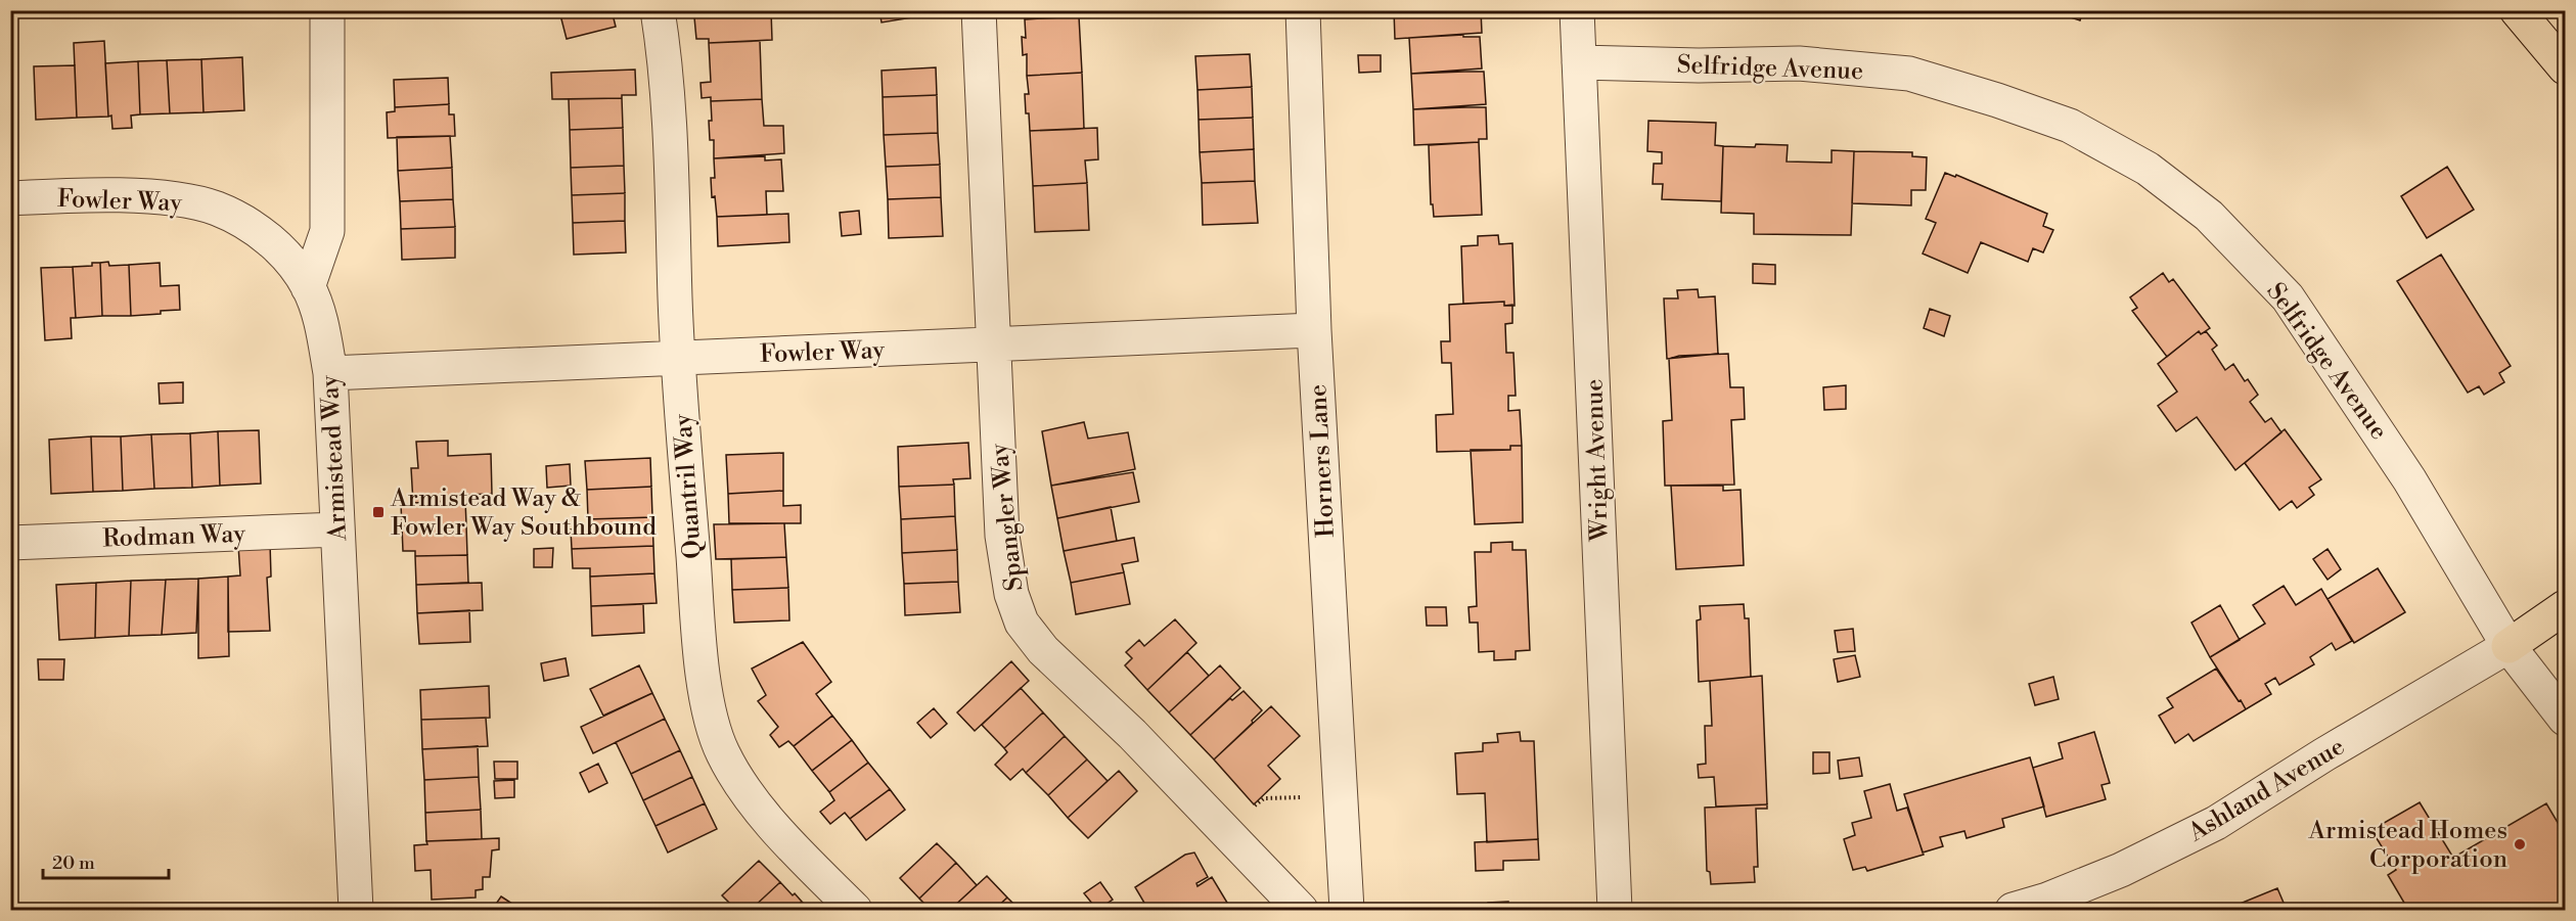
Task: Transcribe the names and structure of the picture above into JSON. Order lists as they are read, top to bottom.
{
  "streets": {
    "street": [
      "Selfridge Avenue",
      "Fowler Way",
      "Armistead Way",
      "Wright Avenue",
      "Horners Lane",
      "Quantril Way",
      "Spangler Way",
      "Rodman Way",
      "Ashland Avenue"
    ]
  },
  "crossings": [
    ["Selfridge Avenue", "Wright Avenue"],
    ["Selfridge Avenue", "Ashland Avenue"],
    ["Fowler Way", "Armistead Way"],
    ["Fowler Way", "Horners Lane"],
    ["Fowler Way", "Quantril Way"],
    ["Fowler Way", "Spangler Way"],
    ["Armistead Way", "Rodman Way"]
  ],
  "places": {
    "transit": ["Armistead Way & Fowler Way Southbound"],
    "other": ["Armistead Homes Corporation"]
  },
  "scale_bar": "20 m"
}
